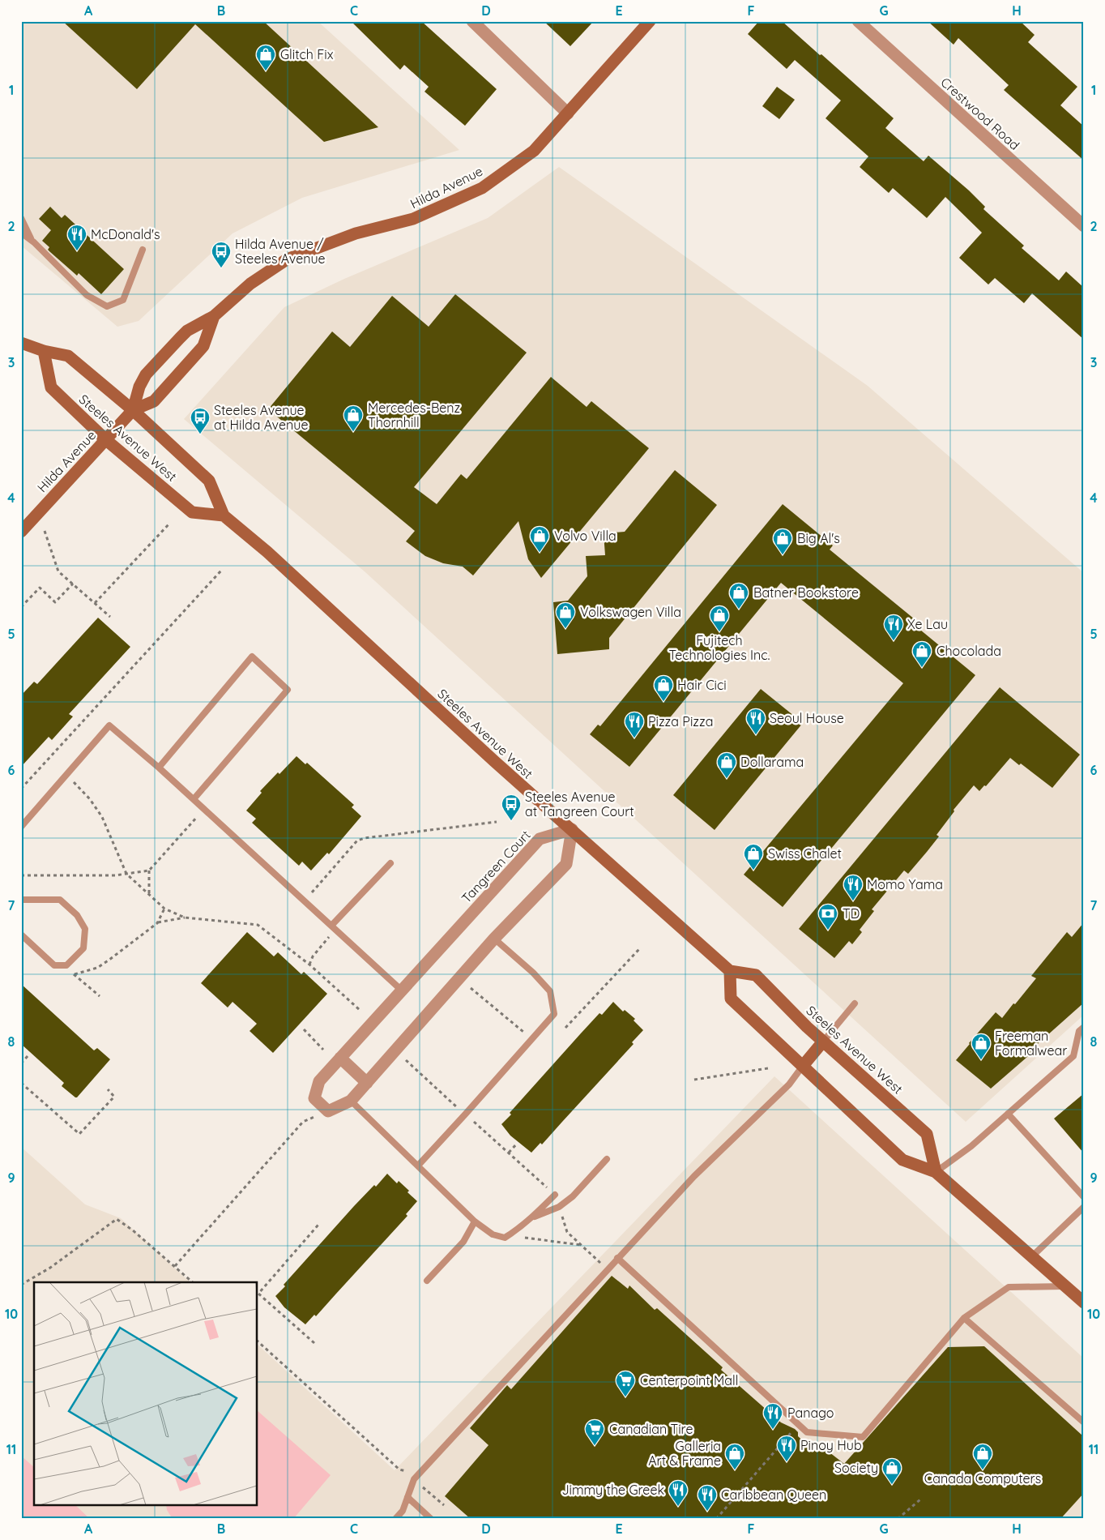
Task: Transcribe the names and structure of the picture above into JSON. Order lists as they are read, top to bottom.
{
  "streets": {
    "main road": ["Hilda Avenue", "Steeles Avenue West"],
    "street": ["Crestwood Road", "Tangreen Court"]
  },
  "crossings": [
    ["Hilda Avenue", "Steeles Avenue West"],
    ["Steeles Avenue West", "Tangreen Court"]
  ],
  "places": {
    "shop": [
      "Glitch Fix",
      "Mercedes-Benz Thornhill",
      "Volvo Villa",
      "Big Al's",
      "Batner Bookstore",
      "Volkswagen Villa",
      "Fujitech Technologies Inc.",
      "Chocolada",
      "Hair Cici",
      "Dollarama",
      "Swiss Chalet",
      "Freeman Formalwear",
      "Galleria Art & Frame",
      "Canada Computers",
      "Society"
    ],
    "restaurant": [
      "McDonald's",
      "Xe Lau",
      "Seoul House",
      "Pizza Pizza",
      "Momo Yama",
      "Panago",
      "Pinoy Hub",
      "Jimmy the Greek",
      "Caribbean Queen"
    ],
    "bus stop": ["Hilda Avenue / Steeles Avenue", "Steeles Avenue at Hilda Avenue", "Steeles Avenue at Tangreen Court"],
    "bank": ["TD"],
    "supermarket": ["Centerpoint Mall", "Canadian Tire"]
  },
  "grid": {
    "columns": [
      "A",
      "B",
      "C",
      "D",
      "E",
      "F",
      "G",
      "H"
    ],
    "rows": [
      "1",
      "2",
      "3",
      "4",
      "5",
      "6",
      "7",
      "8",
      "9",
      "10",
      "11"
    ]
  }
}
